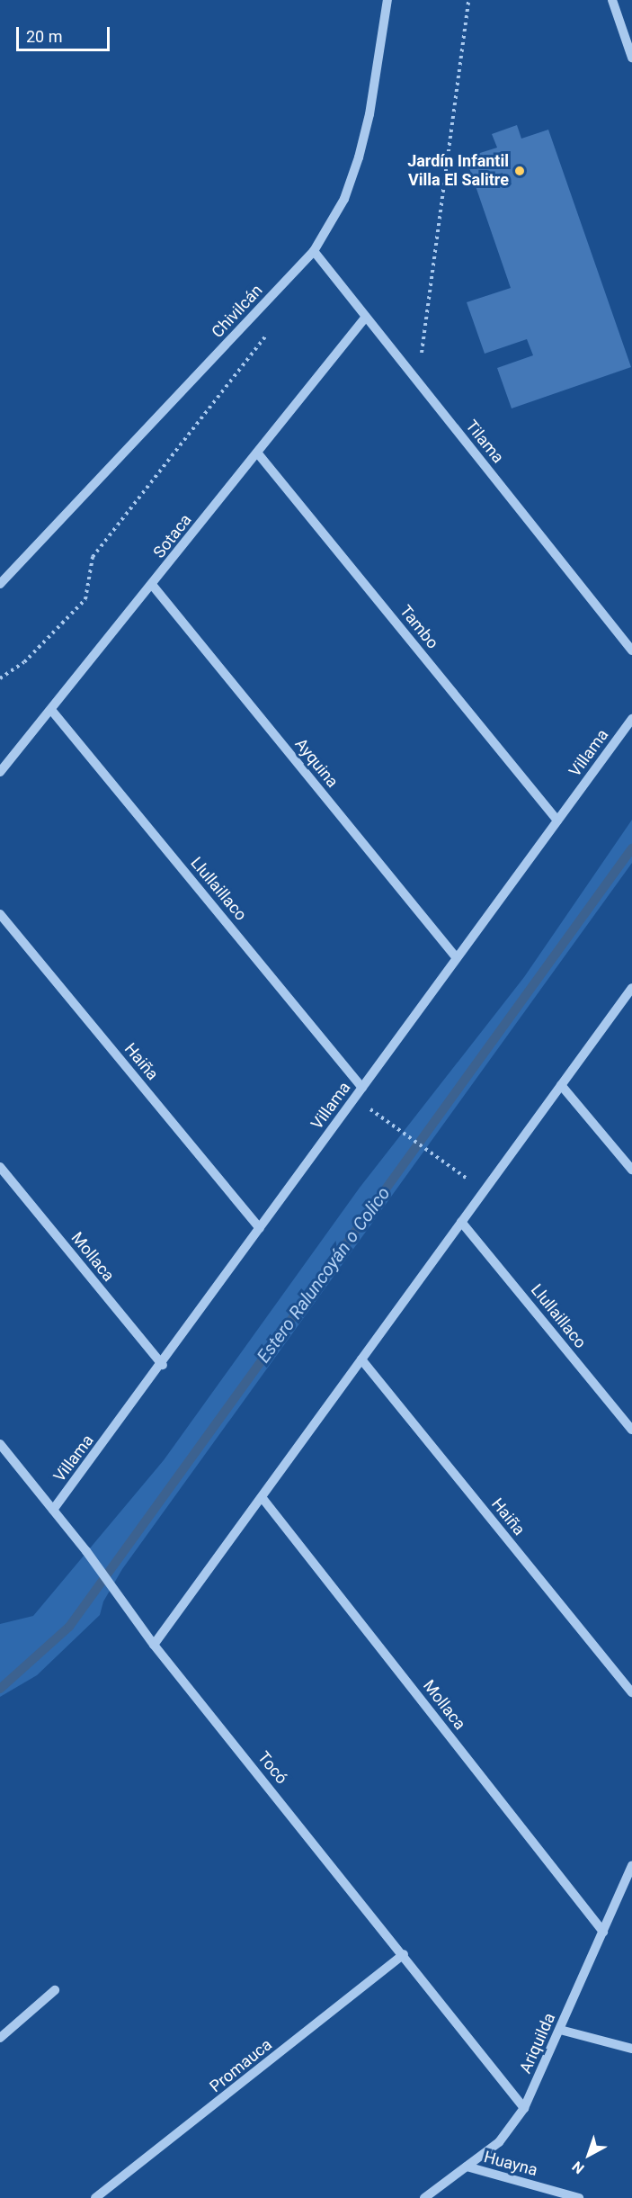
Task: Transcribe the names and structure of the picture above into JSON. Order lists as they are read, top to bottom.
{
  "streets": {
    "street": [
      "Chivilcán",
      "Tilama",
      "Sotaca",
      "Tambo",
      "Villama",
      "Ayquina",
      "Llullaillaco",
      "Haiña",
      "Mollaca",
      "Tocó",
      "Ariquilda",
      "Promauca",
      "Huayna"
    ]
  },
  "crossings": [
    ["Chivilcán", "Tilama"],
    ["Tilama", "Sotaca"],
    ["Sotaca", "Tambo"],
    ["Sotaca", "Ayquina"],
    ["Sotaca", "Llullaillaco"],
    ["Tambo", "Villama"],
    ["Villama", "Ayquina"],
    ["Villama", "Llullaillaco"],
    ["Villama", "Haiña"],
    ["Villama", "Mollaca"],
    ["Villama", "Tocó"],
    ["Mollaca", "Ariquilda"],
    ["Tocó", "Ariquilda"],
    ["Tocó", "Promauca"],
    ["Ariquilda", "Huayna"]
  ],
  "water": ["Estero Raluncoyán o Colico"],
  "places": ["Jardín Infantil Villa El Salitre"],
  "scale_bar": "20 m",
  "north": "bottom left"
}
